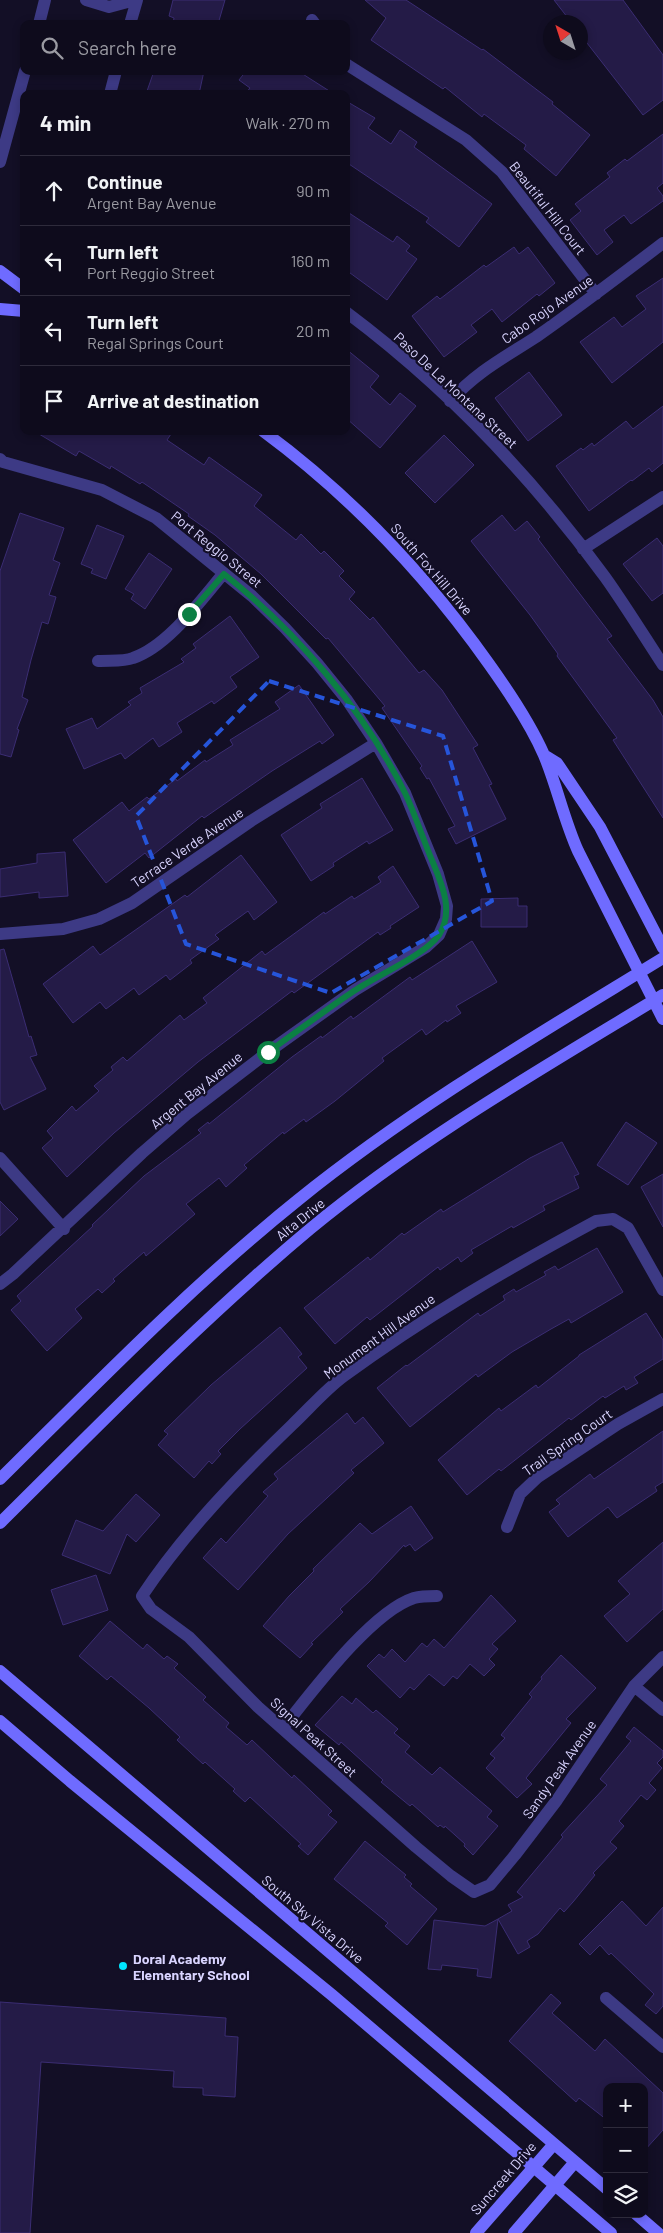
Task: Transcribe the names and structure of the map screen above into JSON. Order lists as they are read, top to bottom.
{
  "streets": {
    "main road": [
      "South Fox Hill Drive",
      "Alta Drive",
      "South Sky Vista Drive",
      "Suncreek Drive"
    ],
    "street": [
      "Beautiful Hill Court",
      "Cabo Rojo Avenue",
      "Paso De La Montana Street",
      "Port Reggio Street",
      "Terrace Verde Avenue",
      "Argent Bay Avenue",
      "Monument Hill Avenue",
      "Trail Spring Court",
      "Signal Peak Street",
      "Sandy Peak Avenue"
    ]
  },
  "crossings": [
    ["Beautiful Hill Court", "Cabo Rojo Avenue"],
    ["Cabo Rojo Avenue", "Paso De La Montana Street"],
    ["Port Reggio Street", "Terrace Verde Avenue"],
    ["Port Reggio Street", "Argent Bay Avenue"],
    ["South Fox Hill Drive", "Alta Drive"],
    ["Monument Hill Avenue", "Signal Peak Street"],
    ["Signal Peak Street", "Sandy Peak Avenue"],
    ["South Sky Vista Drive", "Suncreek Drive"]
  ],
  "places": ["Doral Academy Elementary School"],
  "north": "top left",
  "page": {
    "search": "Search here",
    "heading": ["4 min", "Walk · 270 m"],
    "list": [
      ["Continue", "Argent Bay Avenue", "90 m"],
      ["Turn left", "Port Reggio Street", "160 m"],
      ["Turn left", "Regal Springs Court", "20 m"],
      "Arrive at destination"
    ],
    "map_buttons": ["+", "−"]
  }
}
